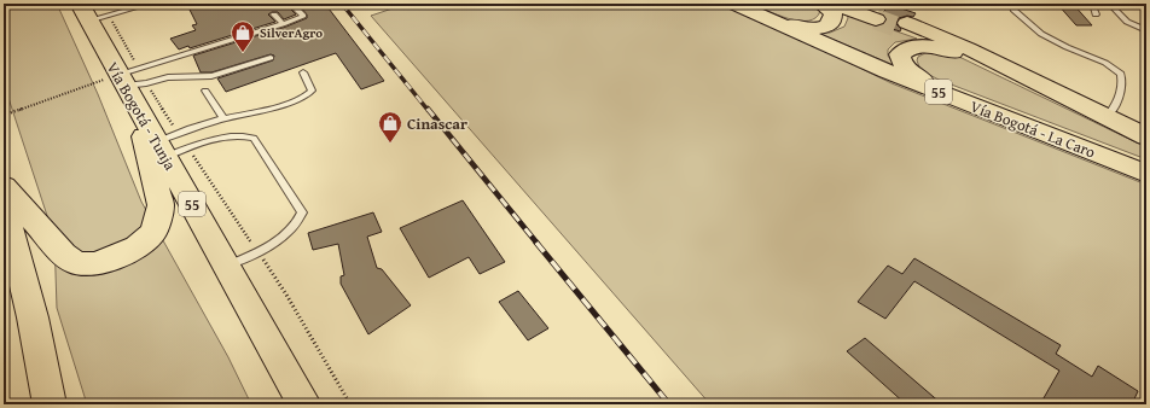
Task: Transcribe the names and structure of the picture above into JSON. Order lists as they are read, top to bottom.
{
  "streets": {
    "main road": ["55", "Vía Bogotá - Tunja", "Vía Bogotá - La Caro"]
  },
  "places": {
    "shop": ["SilverAgro", "Cinascar"]
  }
}
